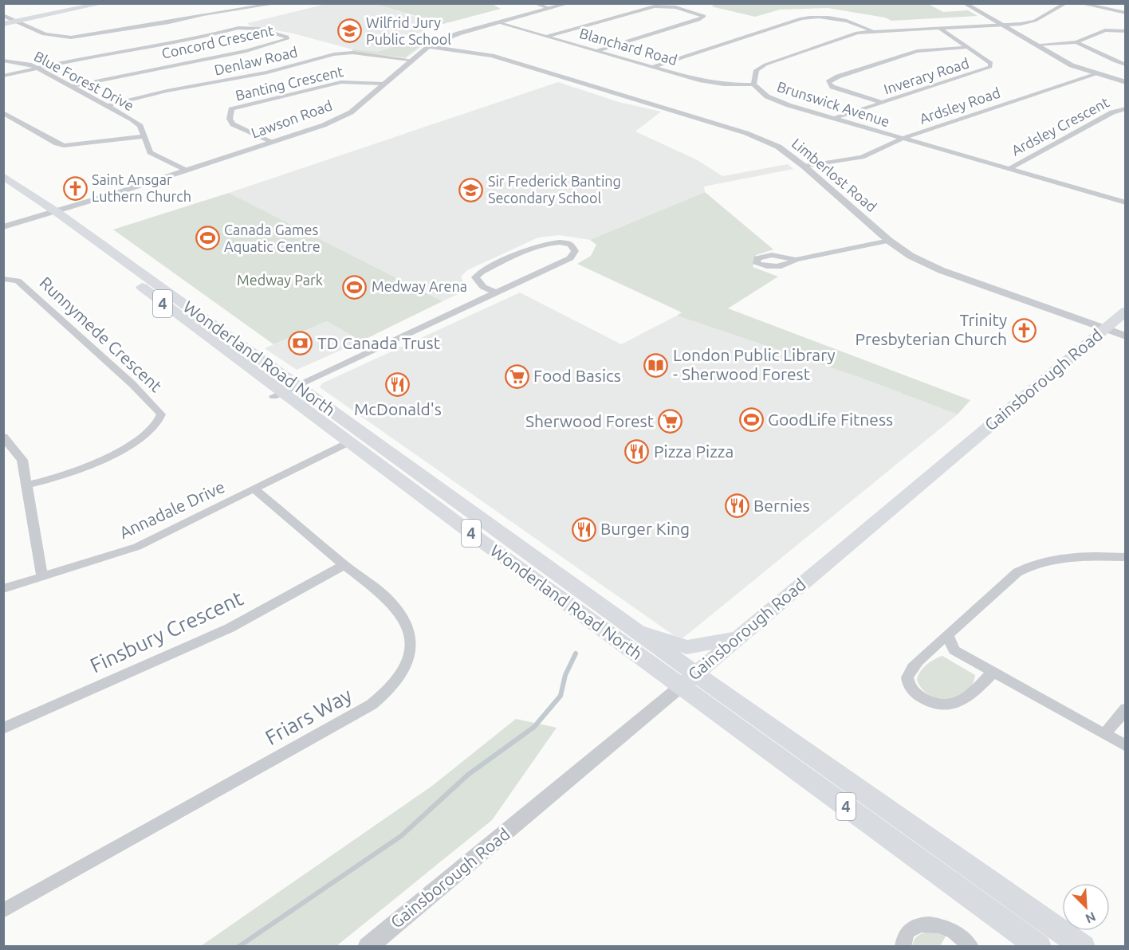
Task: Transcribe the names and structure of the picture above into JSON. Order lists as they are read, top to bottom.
{
  "streets": {
    "main road": ["4", "Wonderland Road North", "Gainsborough Road"],
    "street": [
      "Concord Crescent",
      "Blanchard Road",
      "Denlaw Road",
      "Inverary Road",
      "Blue Forest Drive",
      "Banting Crescent",
      "Brunswick Avenue",
      "Ardsley Road",
      "Lawson Road",
      "Ardsley Crescent",
      "Limberlost Road",
      "Runnymede Crescent",
      "Annadale Drive",
      "Finsbury Crescent",
      "Friars Way"
    ]
  },
  "crossings": [
    ["Concord Crescent", "Blue Forest Drive"],
    ["Blanchard Road", "Brunswick Avenue"],
    ["Blanchard Road", "Lawson Road"],
    ["Denlaw Road", "Blue Forest Drive"],
    ["Denlaw Road", "Lawson Road"],
    ["Inverary Road", "Brunswick Avenue"],
    ["Blue Forest Drive", "Lawson Road"],
    ["Banting Crescent", "Lawson Road"],
    ["Brunswick Avenue", "Ardsley Road"],
    ["Brunswick Avenue", "Ardsley Crescent"],
    ["Ardsley Road", "Ardsley Crescent"],
    ["Ardsley Road", "Limberlost Road"],
    ["Lawson Road", "Limberlost Road"],
    ["Lawson Road", "Wonderland Road North"],
    ["Limberlost Road", "Gainsborough Road"],
    ["Wonderland Road North", "Gainsborough Road"],
    ["Wonderland Road North", "Annadale Drive"],
    ["Annadale Drive", "Friars Way"],
    ["Finsbury Crescent", "Friars Way"]
  ],
  "parks": ["Medway Park"],
  "places": {
    "school or university": ["Wilfrid Jury Public School", "Sir Frederick Banting Secondary School"],
    "church": ["Saint Ansgar Luthern Church", "Trinity Presbyterian Church"],
    "sports": ["Canada Games Aquatic Centre", "Medway Arena", "GoodLife Fitness"],
    "bank": ["TD Canada Trust"],
    "library": ["London Public Library - Sherwood Forest"],
    "supermarket": ["Food Basics", "Sherwood Forest"],
    "restaurant": [
      "McDonald's",
      "Pizza Pizza",
      "Bernies",
      "Burger King"
    ]
  },
  "north": "bottom right"
}
